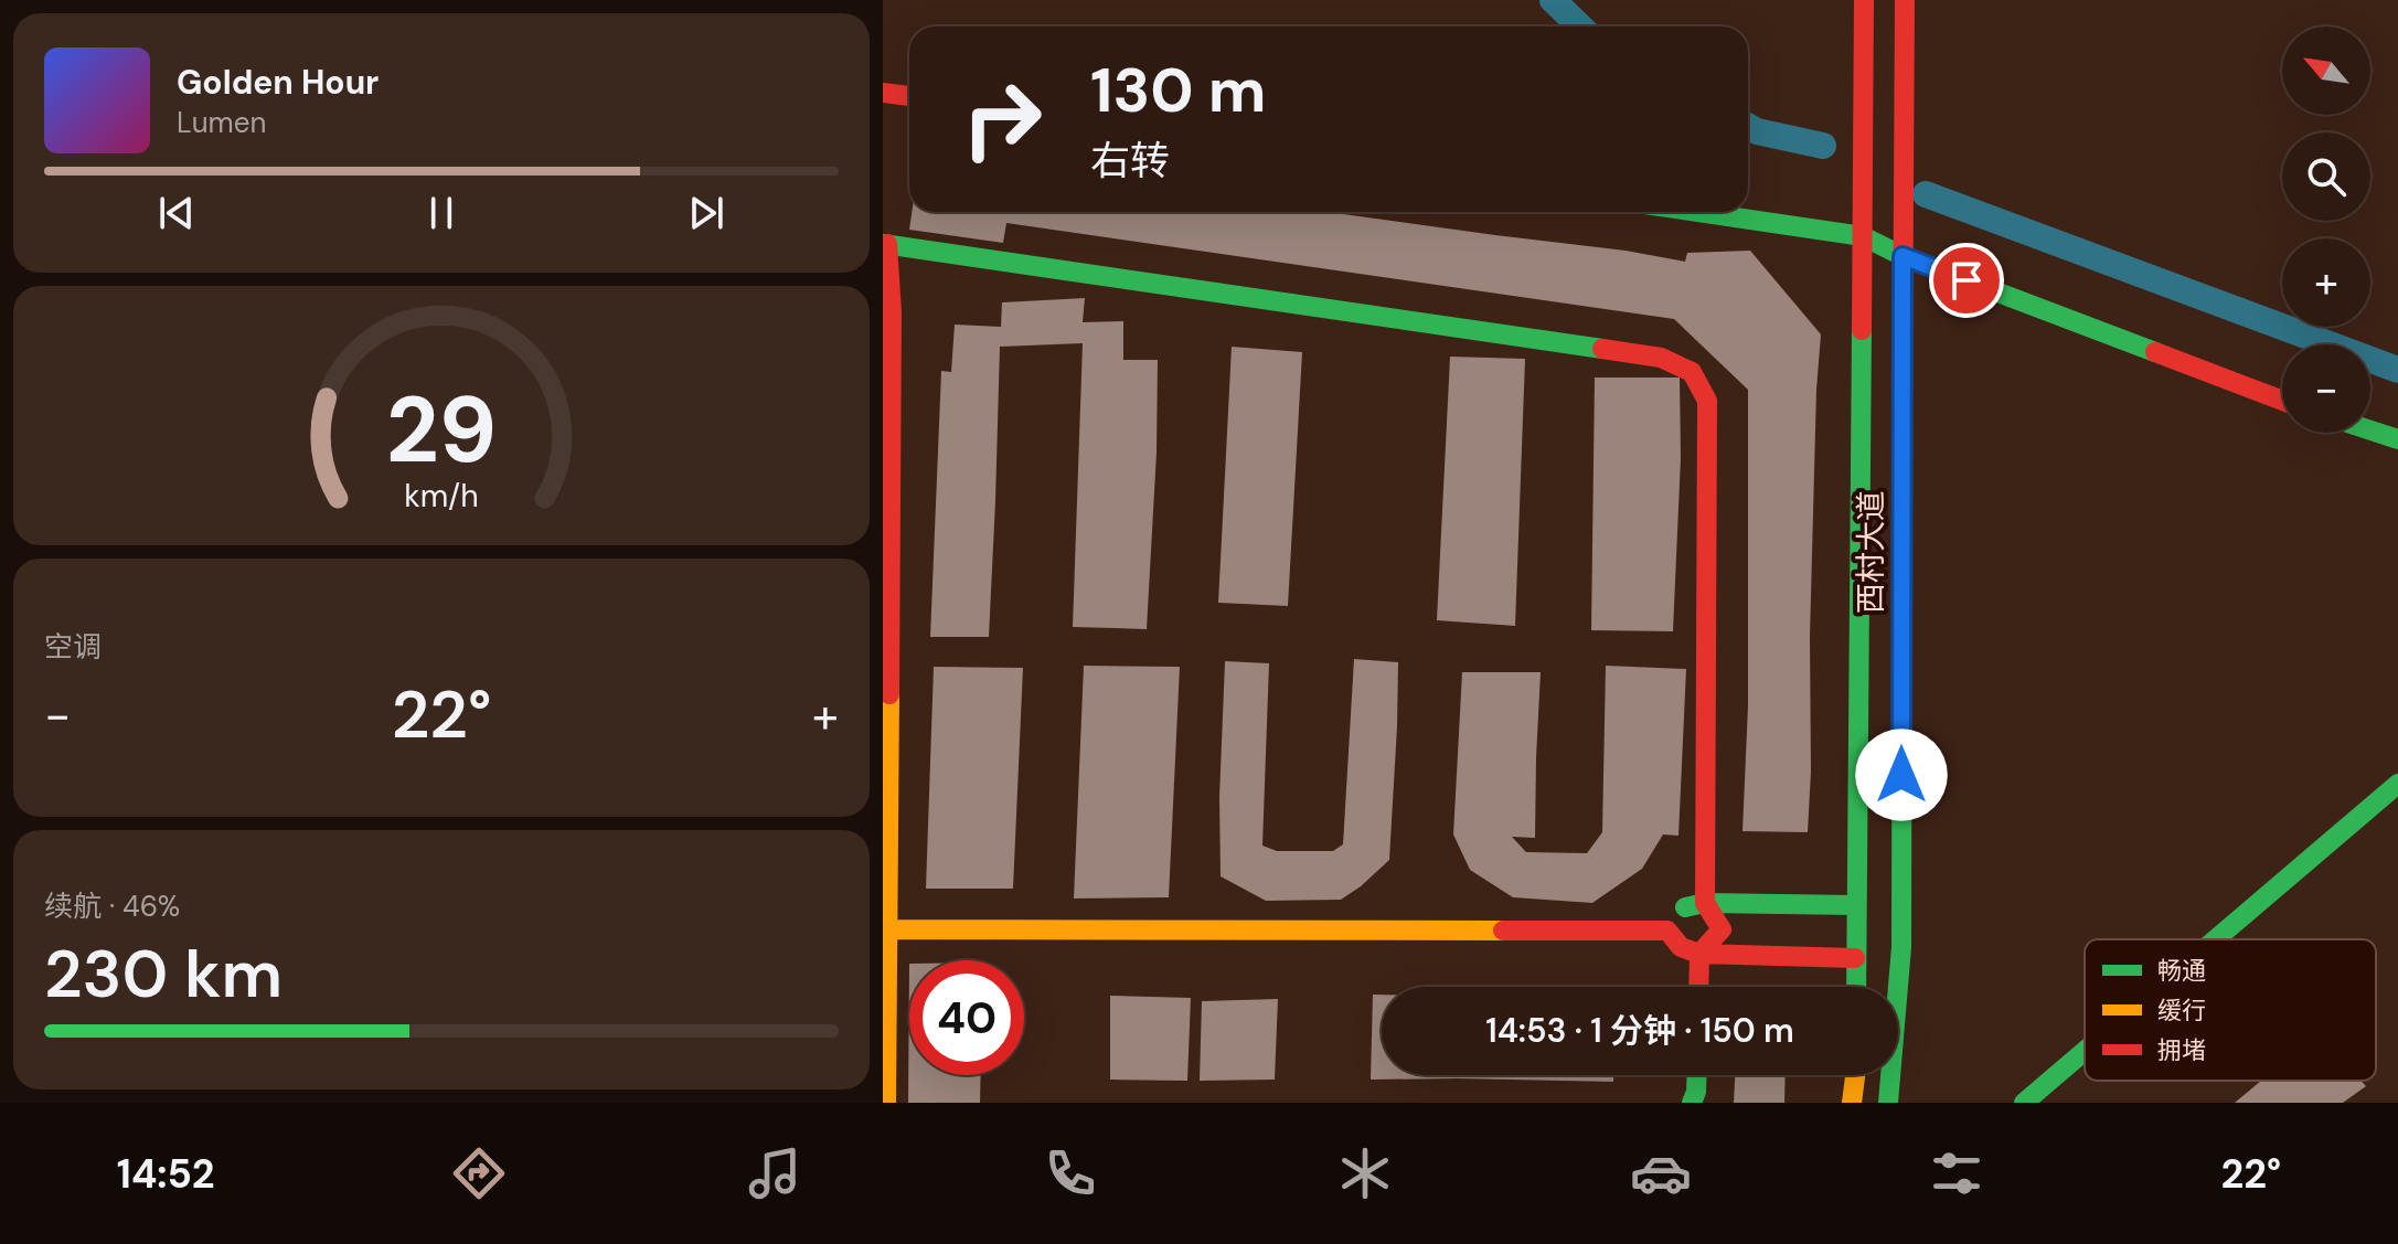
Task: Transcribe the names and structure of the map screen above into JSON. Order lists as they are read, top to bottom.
{
  "streets": {
    "street": ["西村大道"]
  },
  "legend": ["畅通", "缓行", "拥堵"],
  "north": "top left",
  "page": {
    "map_buttons": ["+", "−"],
    "turn": ["130 m", "右转"],
    "song": ["Golden Hour", "Lumen"],
    "tile": [
      "空调",
      ["续航 · 46%", "230 km"]
    ],
    "heat": ["−", "22°", "+"],
    "limit": "40",
    "trip": "14:53 · 1 分钟 · 150 m",
    "tabs": ["14:52", "22°"],
    "gauge": ["29", "km/h"]
  }
}
